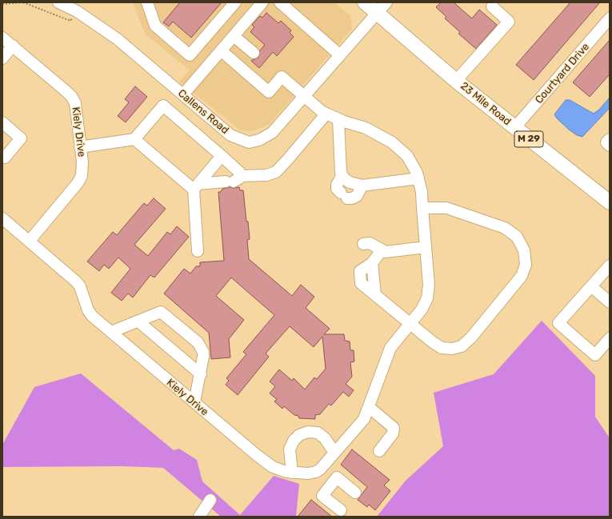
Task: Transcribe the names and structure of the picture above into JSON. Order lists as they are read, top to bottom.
{
  "streets": {
    "main road": ["23 Mile Road", "M 29"],
    "street": ["Courtyard Drive", "Callens Road", "Kiely Drive"]
  },
  "crossings": [
    ["Courtyard Drive", "23 Mile Road"],
    ["23 Mile Road", "Callens Road"]
  ]
}
